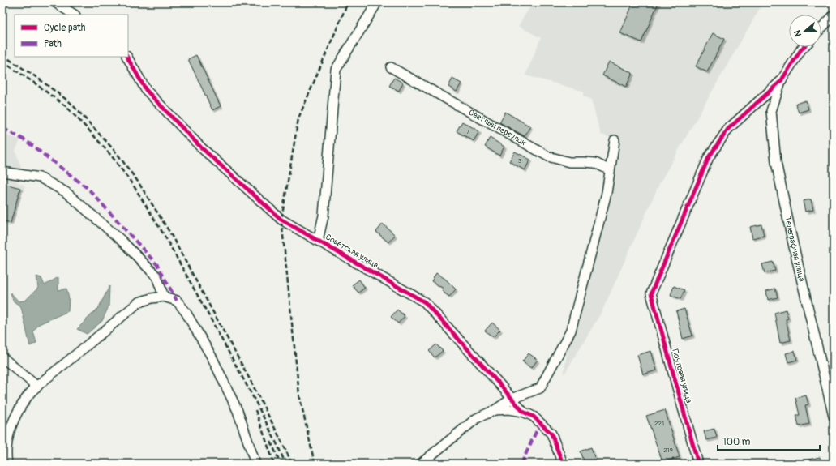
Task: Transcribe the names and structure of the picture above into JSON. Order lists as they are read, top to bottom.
{
  "streets": {
    "street": [
      "Светлый переулок",
      "Телеграфная улица",
      "Советская улица",
      "Почтовая улица"
    ]
  },
  "crossings": [
    ["Телеграфная улица", "Почтовая улица"]
  ],
  "house_numbers": [
    "7",
    "3",
    "221",
    "219"
  ],
  "legend": ["Cycle path", "Path"],
  "scale_bar": "100 m",
  "north": "left"
}
